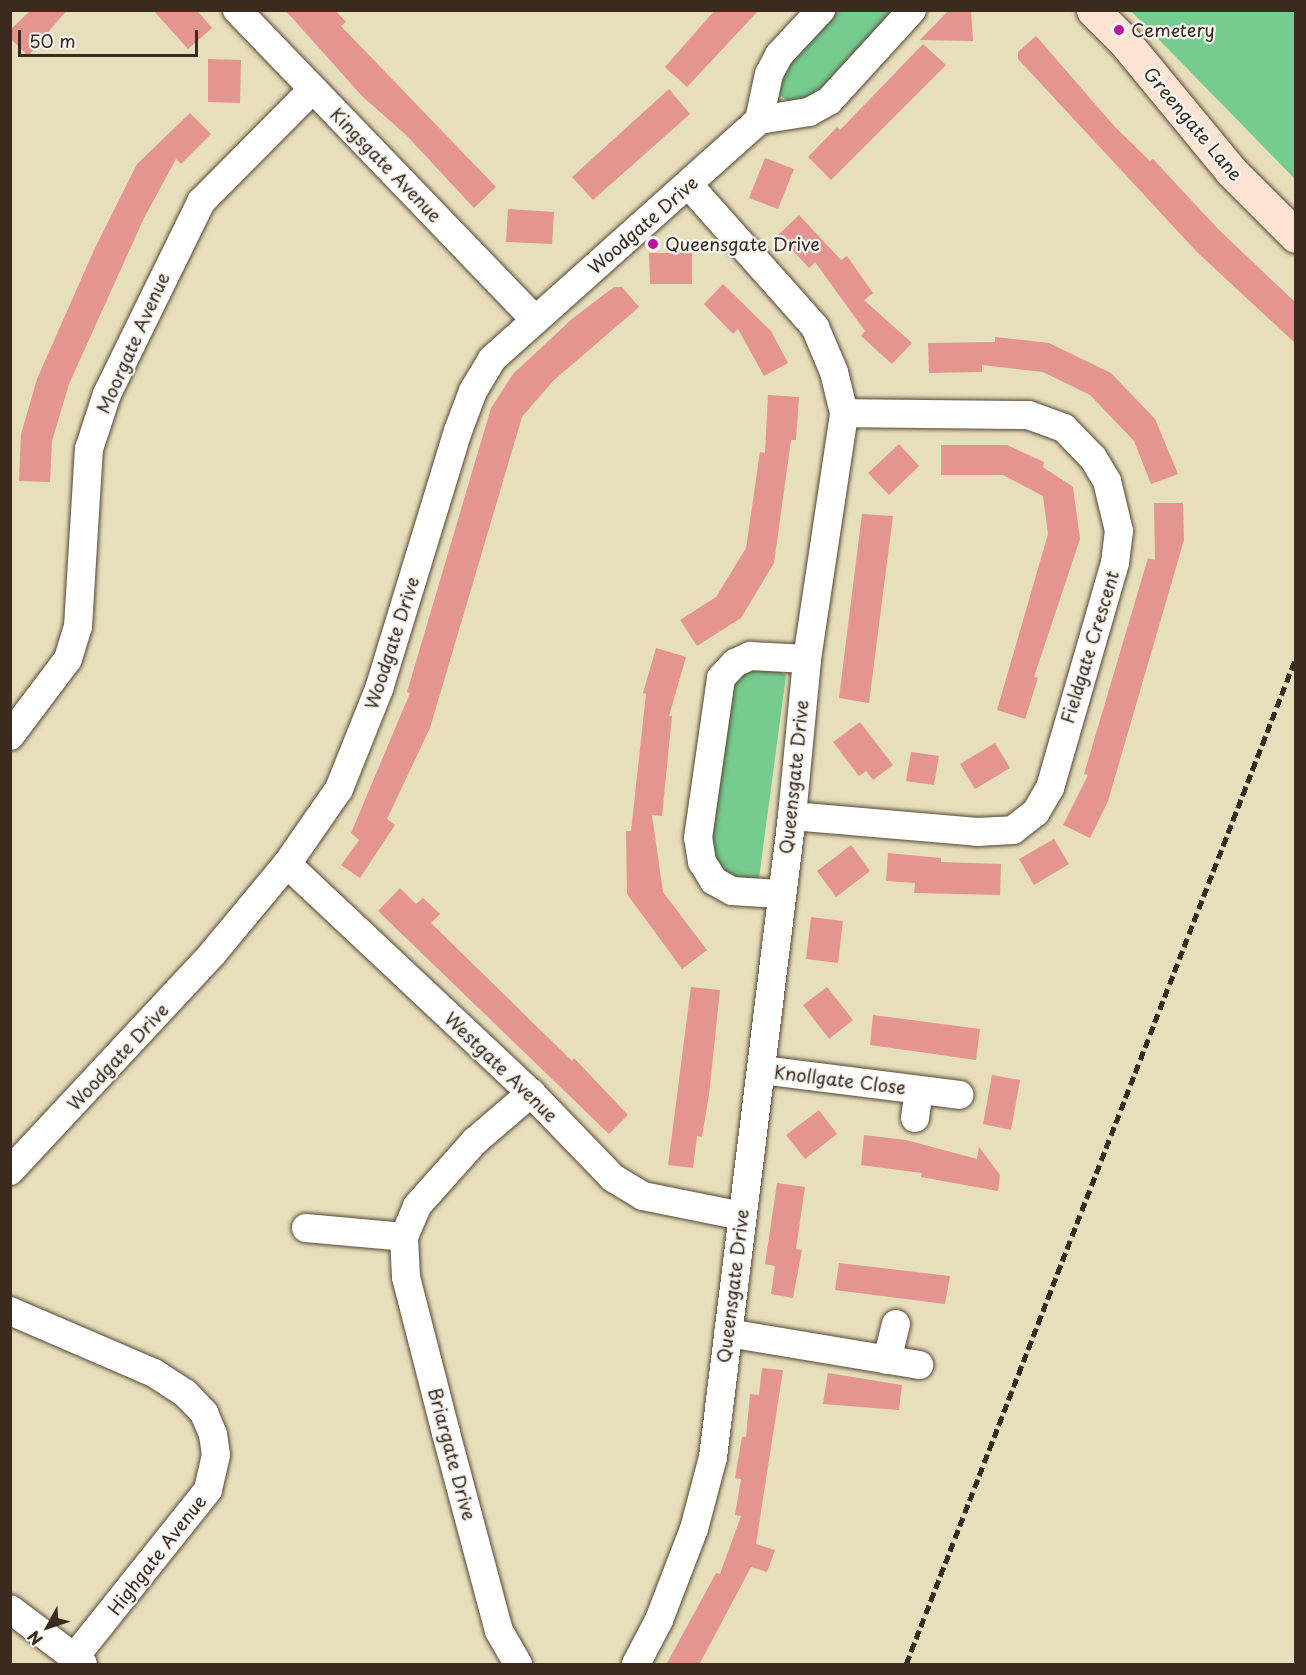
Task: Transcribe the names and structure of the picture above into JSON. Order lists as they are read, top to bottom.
{
  "streets": {
    "street": [
      "Greengate Lane",
      "Kingsgate Avenue",
      "Woodgate Drive",
      "Moorgate Avenue",
      "Fieldgate Crescent",
      "Queensgate Drive",
      "Westgate Avenue",
      "Knollgate Close",
      "Briargate Drive",
      "Highgate Avenue"
    ]
  },
  "crossings": [
    ["Kingsgate Avenue", "Woodgate Drive"],
    ["Kingsgate Avenue", "Moorgate Avenue"],
    ["Woodgate Drive", "Queensgate Drive"],
    ["Woodgate Drive", "Westgate Avenue"],
    ["Fieldgate Crescent", "Queensgate Drive"],
    ["Queensgate Drive", "Westgate Avenue"],
    ["Queensgate Drive", "Knollgate Close"],
    ["Westgate Avenue", "Briargate Drive"]
  ],
  "places": ["Cemetery", "Queensgate Drive"],
  "scale_bar": "50 m",
  "north": "bottom left"
}
